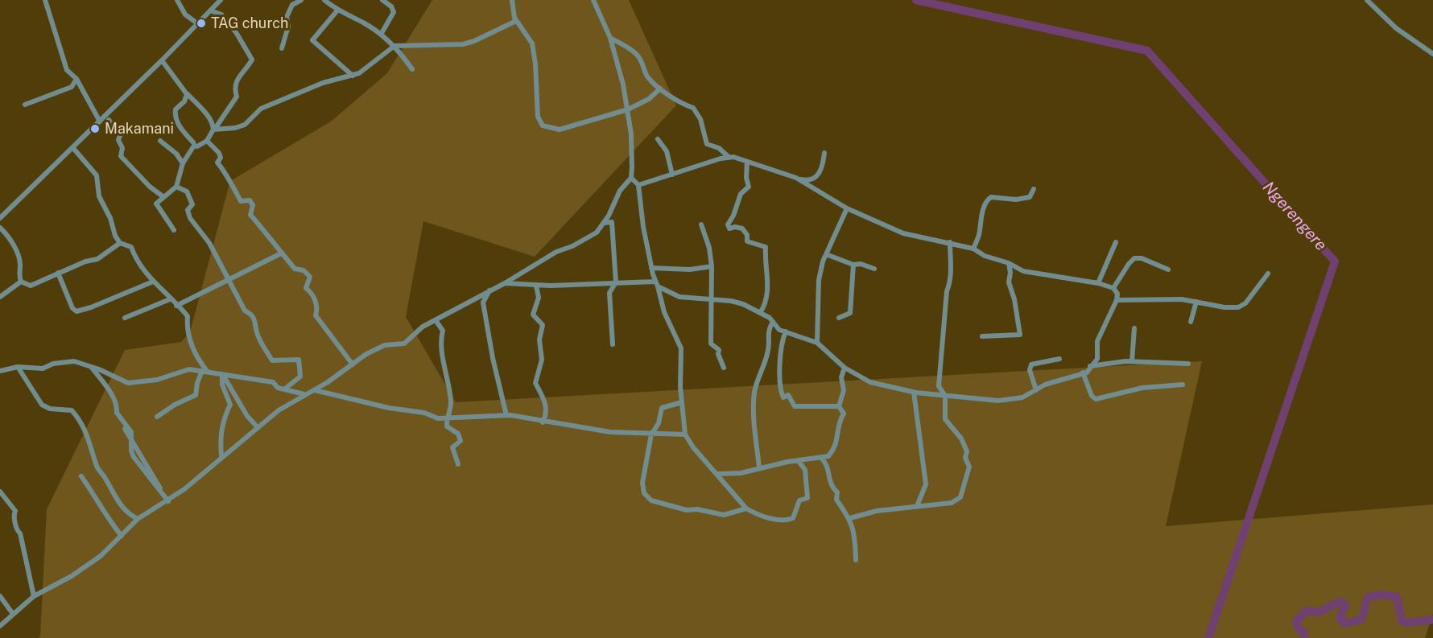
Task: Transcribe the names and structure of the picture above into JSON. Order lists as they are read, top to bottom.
{
  "water": ["Ngerengere"],
  "places": ["TAG church", "Makamani"]
}
